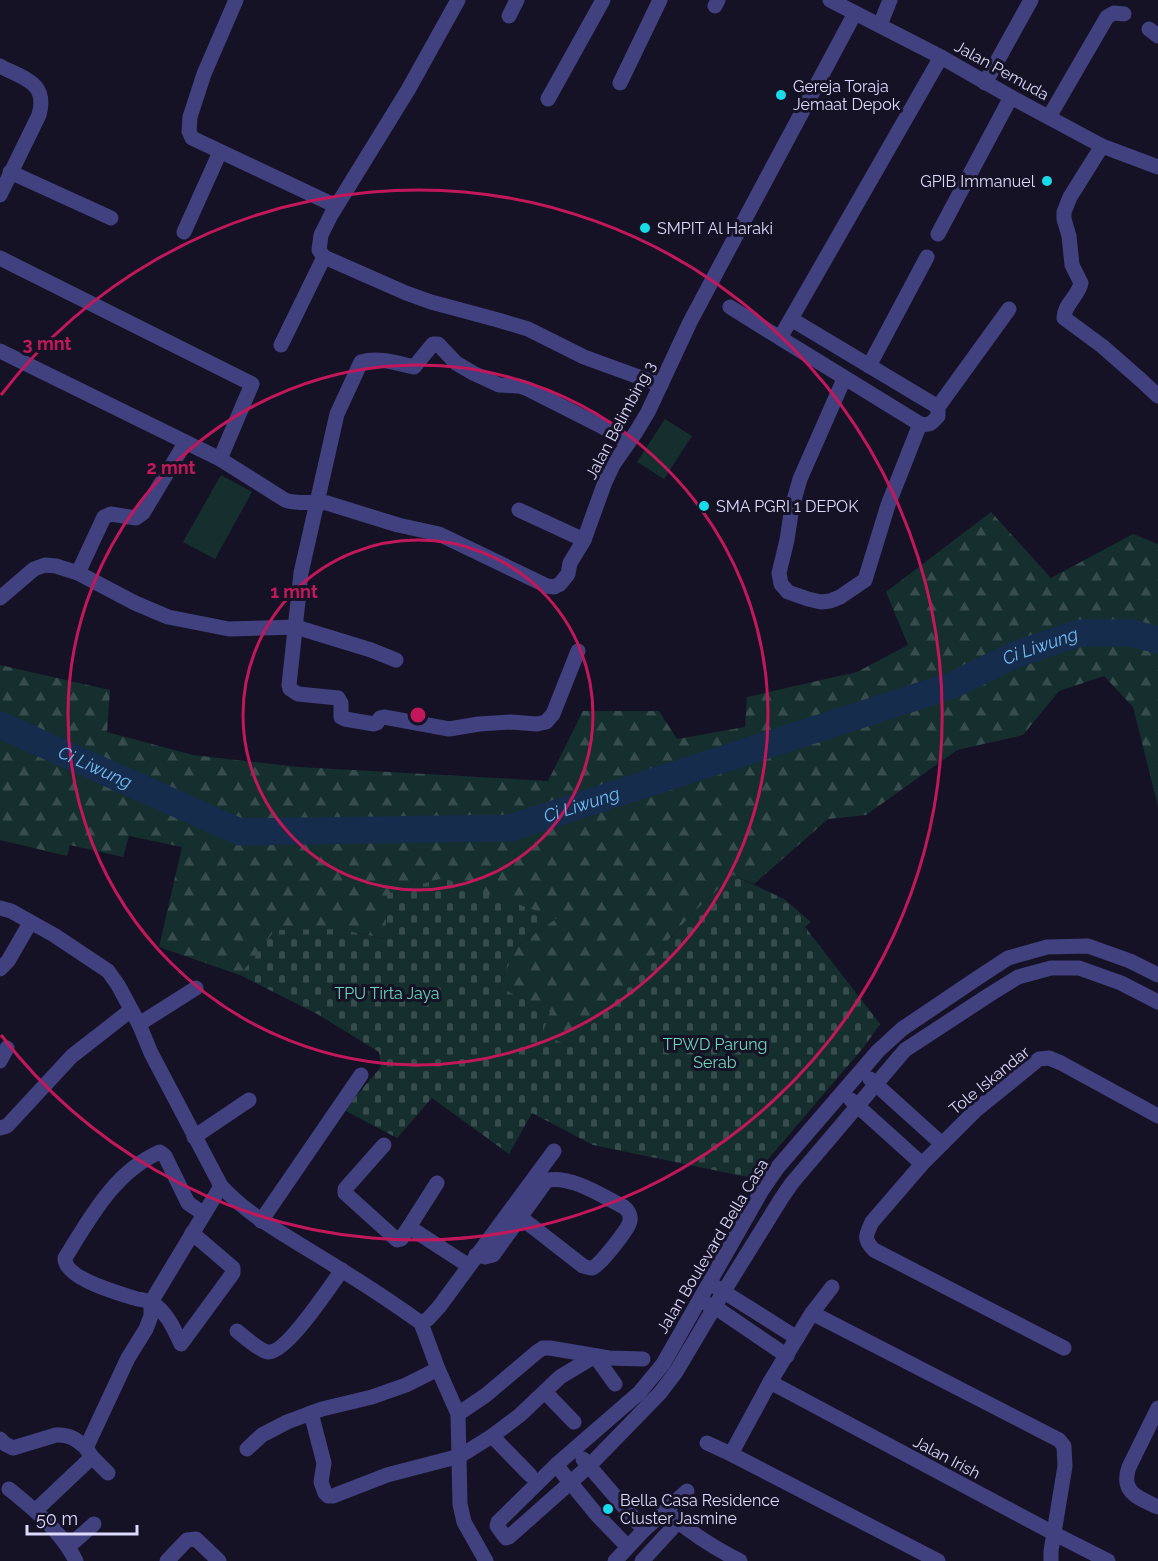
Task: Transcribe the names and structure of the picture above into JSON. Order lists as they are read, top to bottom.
{
  "streets": {
    "street": [
      "Jalan Pemuda",
      "Jalan Belimbing 3",
      "Tole Iskandar",
      "Jalan Boulevard Bella Casa",
      "Jalan Irish"
    ]
  },
  "crossings": [
    ["Jalan Pemuda", "Jalan Belimbing 3"]
  ],
  "water": ["Ci Liwung"],
  "parks": ["TPU Tirta Jaya", "TPWD Parung Serab"],
  "places": [
    "Gereja Toraja Jemaat Depok",
    "GPIB Immanuel",
    "SMPIT Al Haraki",
    "SMA PGRI 1 DEPOK",
    "Bella Casa Residence Cluster Jasmine"
  ],
  "scale_bar": "50 m",
  "rings": ["3 mnt", "2 mnt", "1 mnt"]
}
